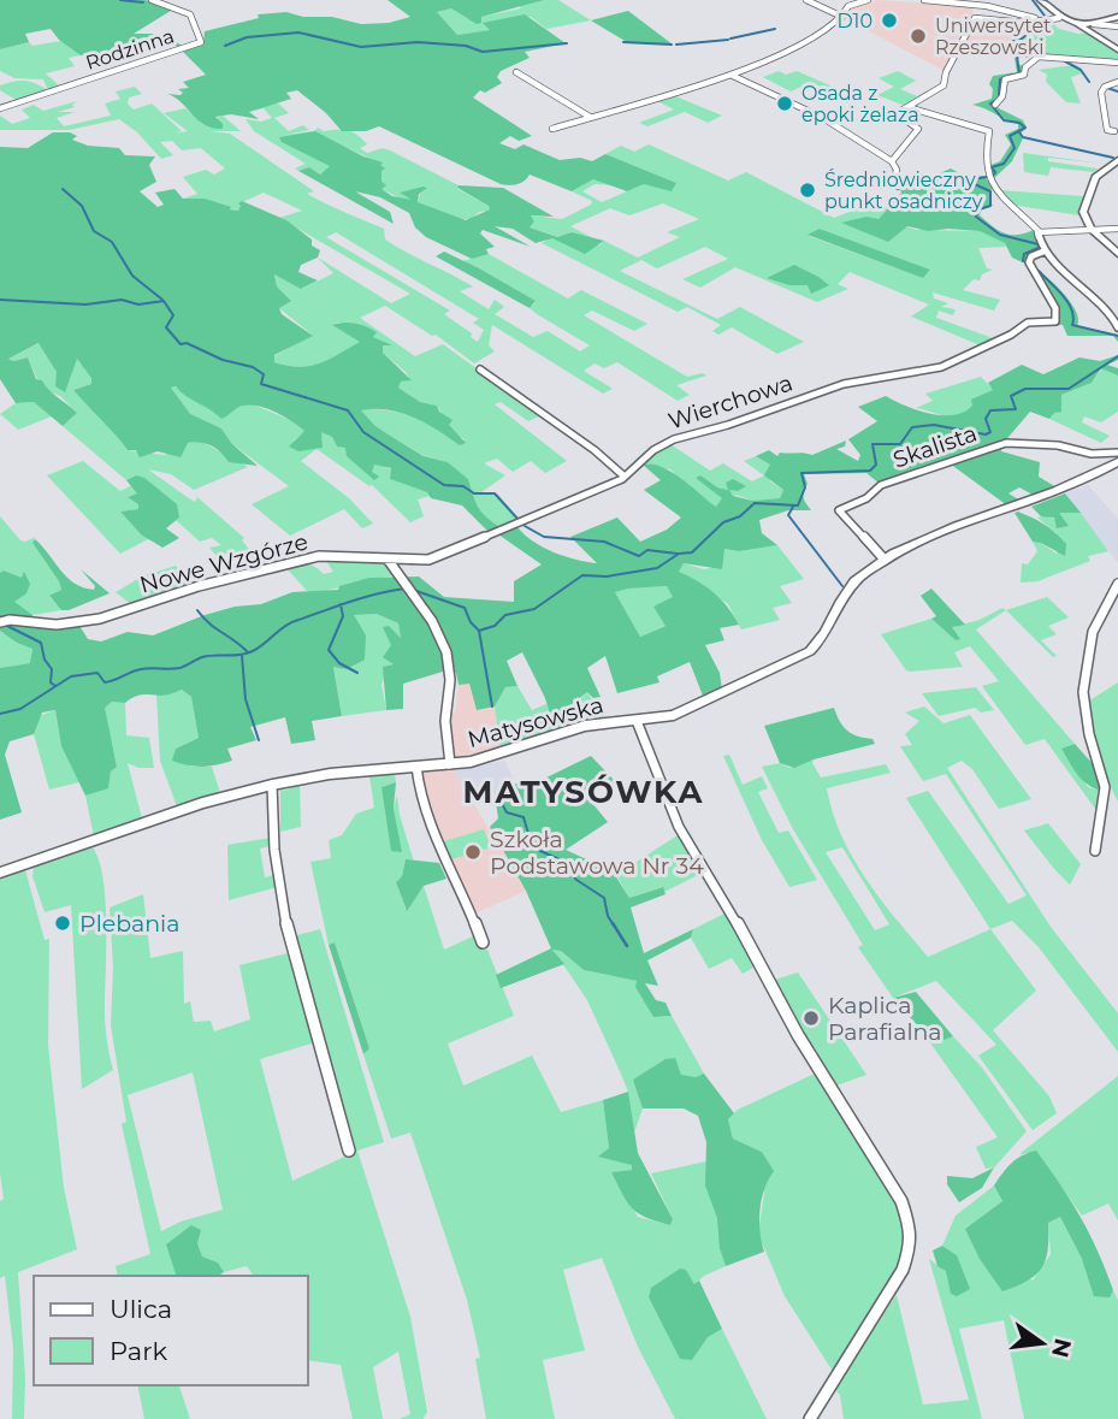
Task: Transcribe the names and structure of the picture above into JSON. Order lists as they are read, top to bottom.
{
  "streets": {
    "street": [
      "Rodzinna",
      "Wierchowa",
      "Skalista",
      "Nowe Wzgórze",
      "Matysowska"
    ]
  },
  "crossings": [
    ["Wierchowa", "Nowe Wzgórze"],
    ["Skalista", "Matysowska"]
  ],
  "districts": ["MATYSÓWKA"],
  "places": [
    "D10",
    "Uniwersytet Rzeszowski",
    "Osada z epoki żelaza",
    "Średniowieczny punkt osadniczy",
    "Szkoła Podstawowa Nr 34",
    "Plebania",
    "Kaplica Parafialna"
  ],
  "legend": ["Ulica", "Park"],
  "north": "right"
}
